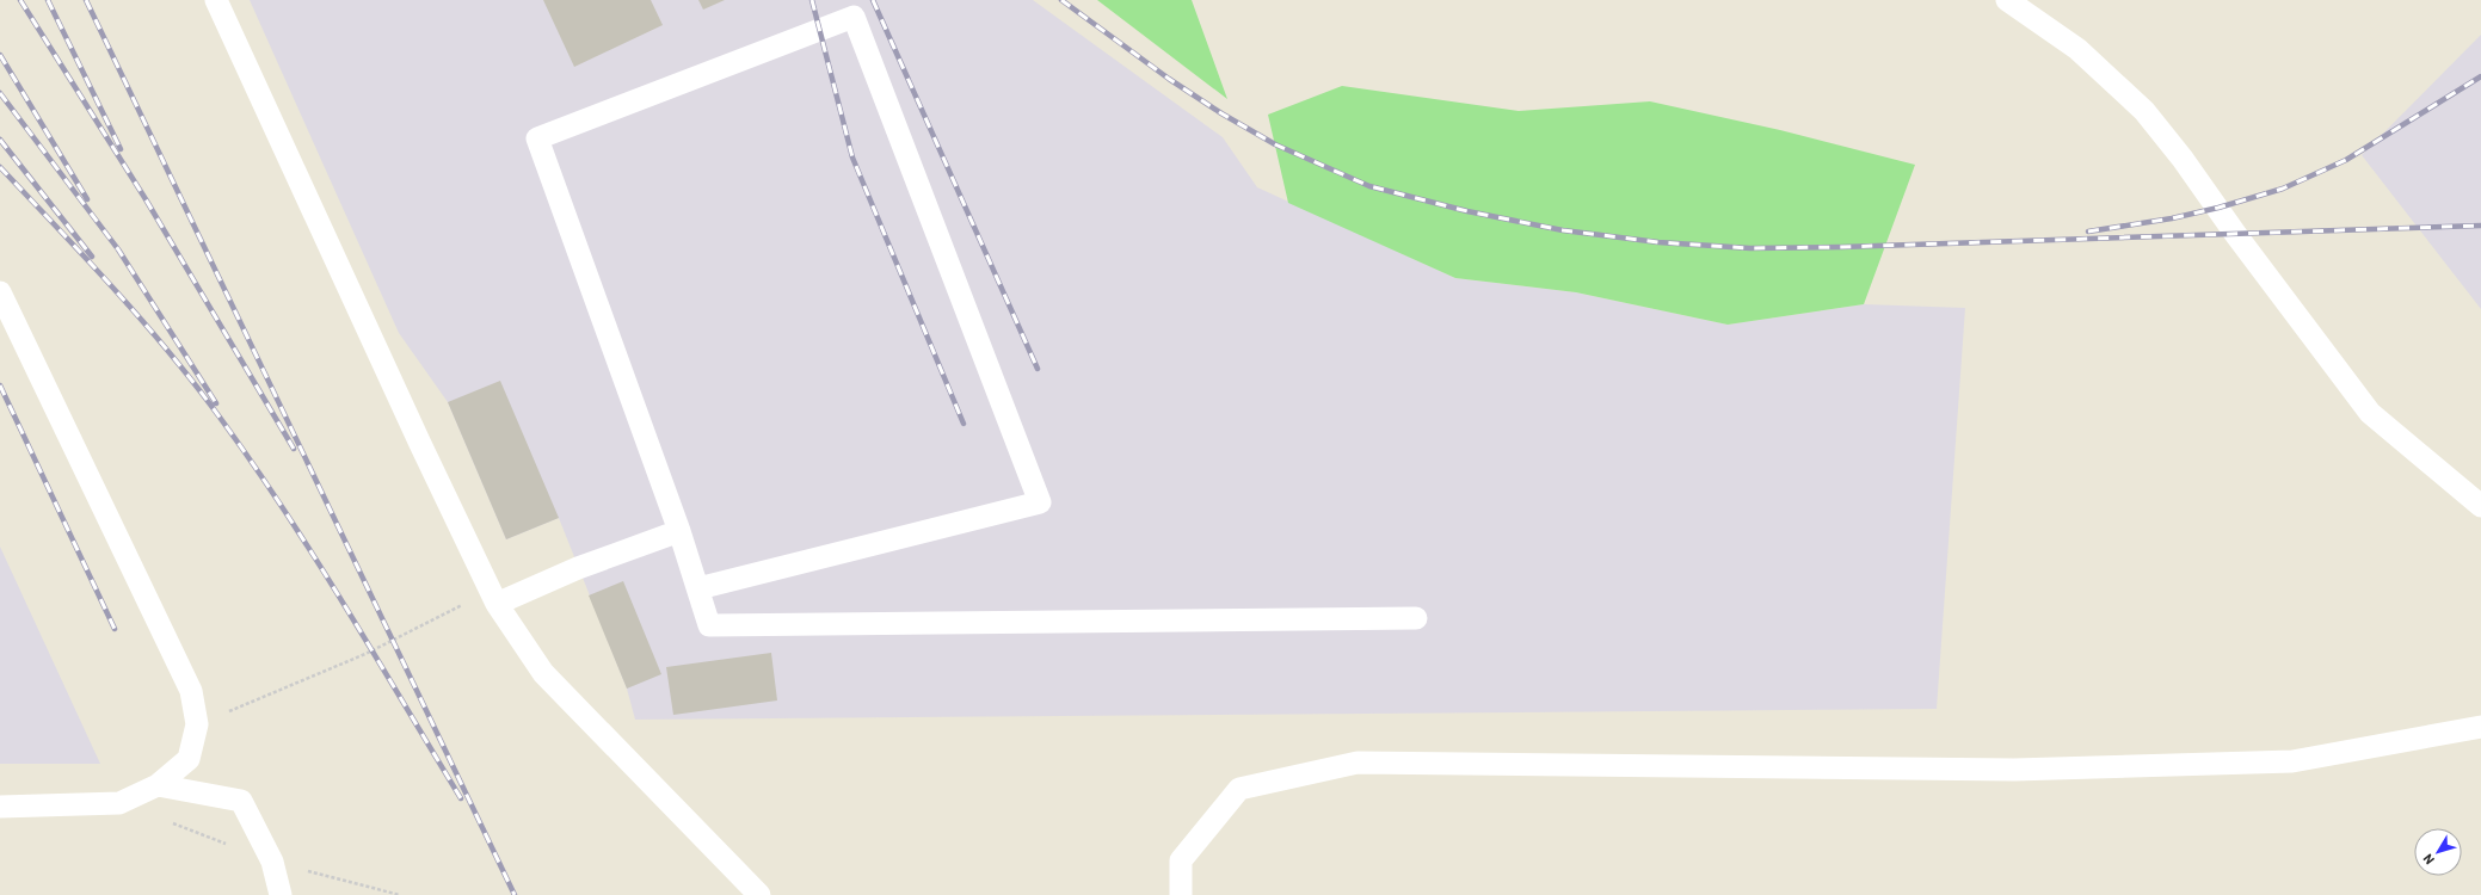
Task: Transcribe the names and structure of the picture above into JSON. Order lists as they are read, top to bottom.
{
  "north": "bottom left"
}
